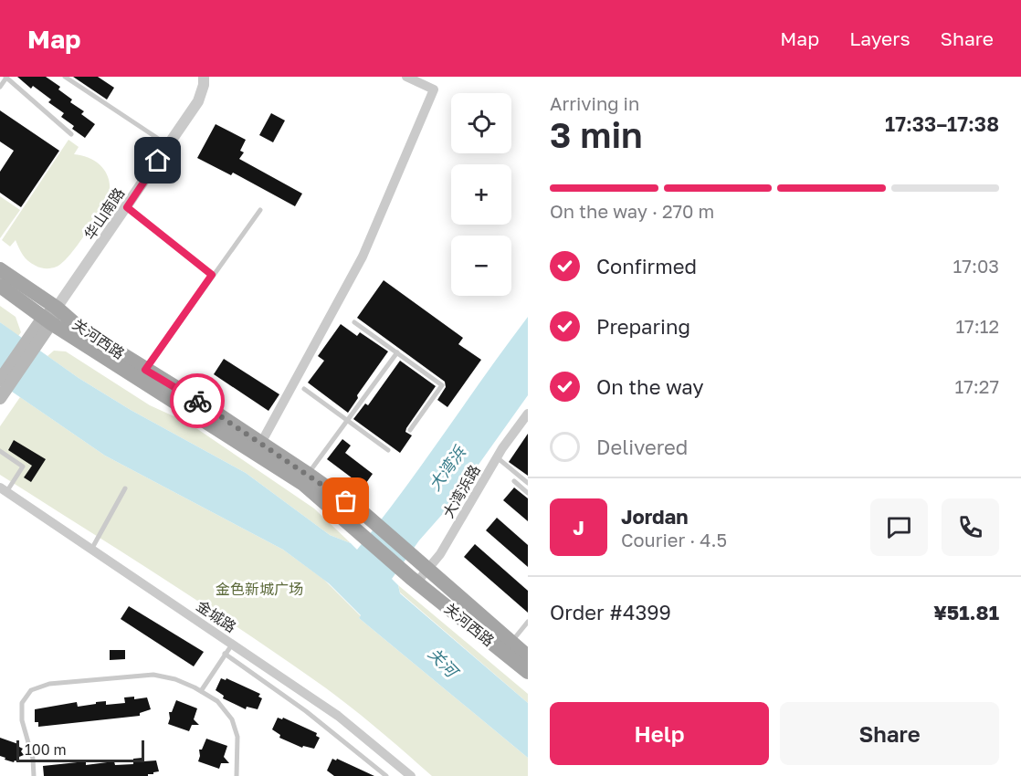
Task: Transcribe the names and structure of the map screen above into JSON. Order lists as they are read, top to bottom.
{
  "streets": {
    "main road": ["关河西路"],
    "street": ["华山南路", "大湾浜路", "金城路"]
  },
  "crossings": [
    ["华山南路", "关河西路"],
    ["关河西路", "大湾浜路"]
  ],
  "water": ["大湾浜", "关河"],
  "parks": ["金色新城广场"],
  "scale_bar": "100 m",
  "page": {
    "header": "Map",
    "nav": ["Map", "Layers", "Share"],
    "heading": ["3 min", "Arriving in", "17:33–17:38"],
    "panel": [
      "Jordan",
      "Courier · 4.5",
      "Order #4399",
      "¥51.81"
    ],
    "map_buttons": ["+", "−"],
    "bar": "On the way · 270 m",
    "list": [
      ["Confirmed", "17:03"],
      ["Preparing", "17:12"],
      ["On the way", "17:27"],
      "Delivered"
    ],
    "round": "J",
    "buttons": ["Help", "Share"],
    "scale": "100 m"
  }
}
